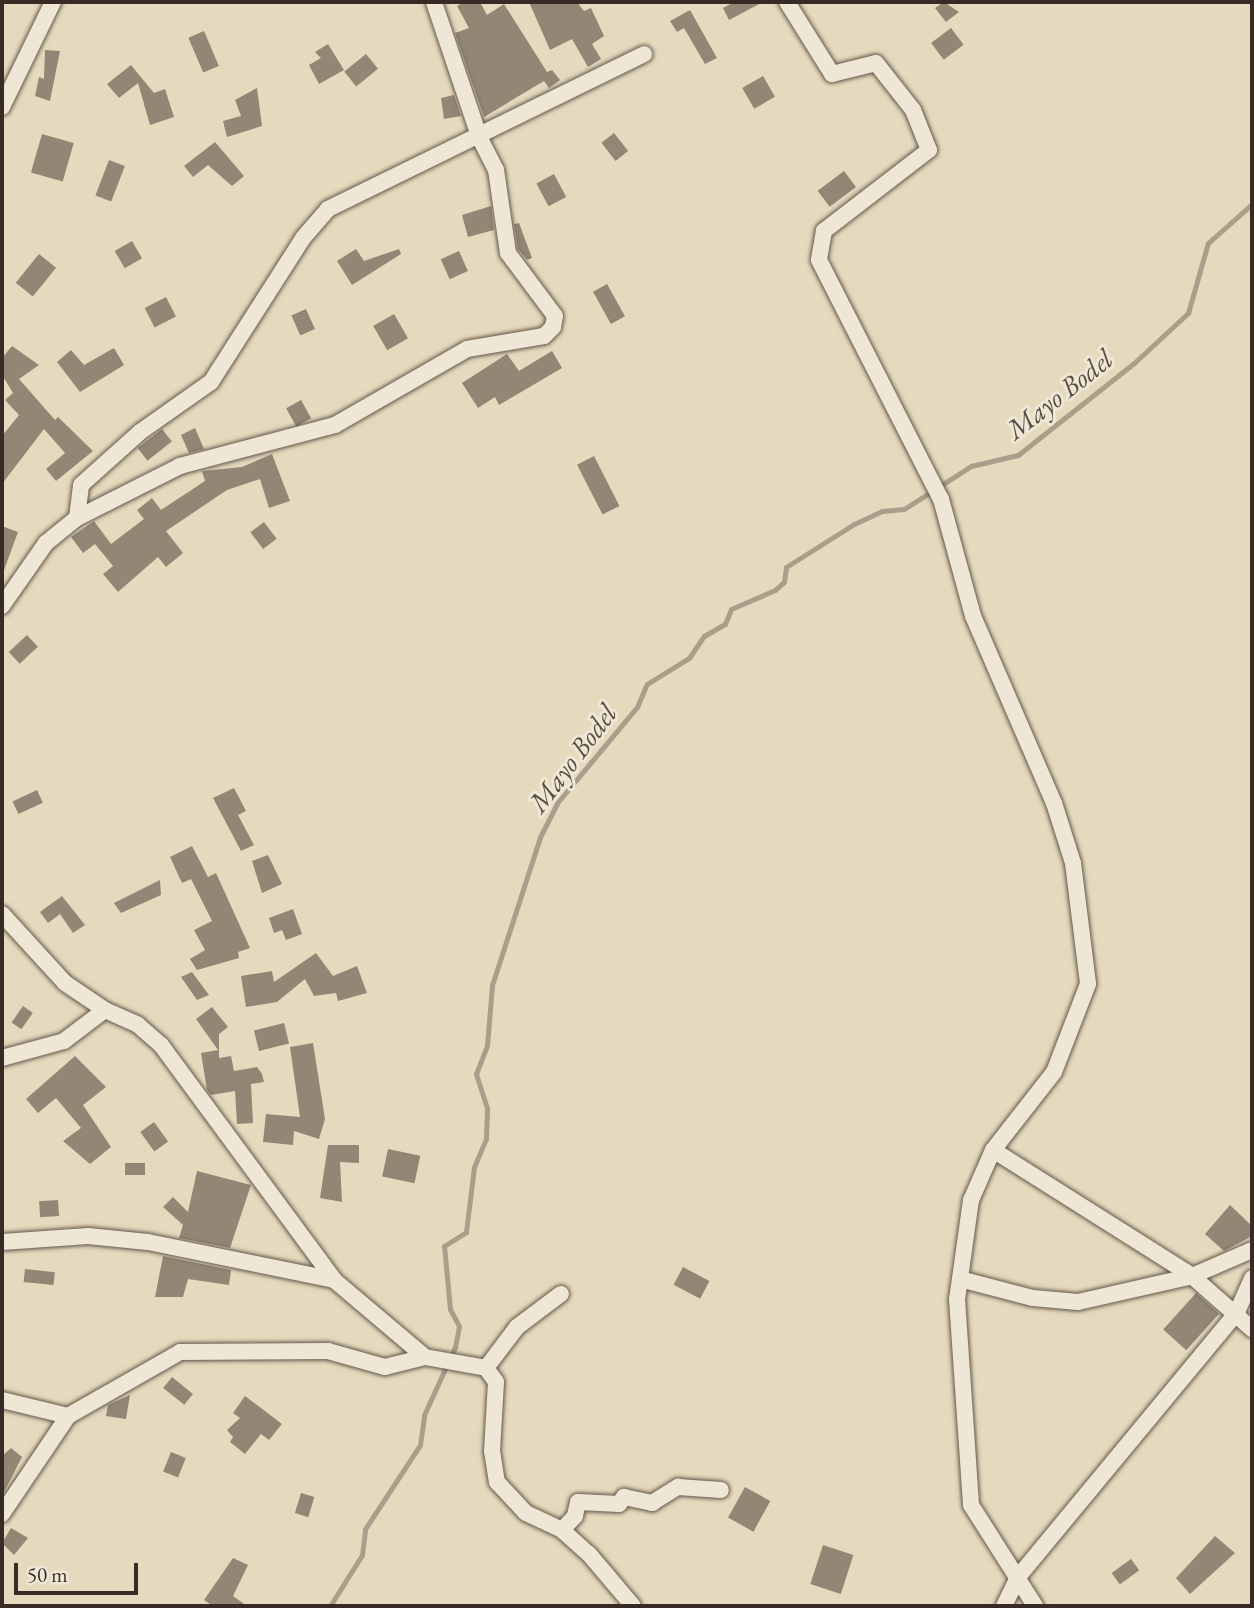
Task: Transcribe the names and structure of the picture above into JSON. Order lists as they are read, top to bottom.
{
  "water": ["Mayo Bodel"],
  "scale_bar": "50 m"
}
